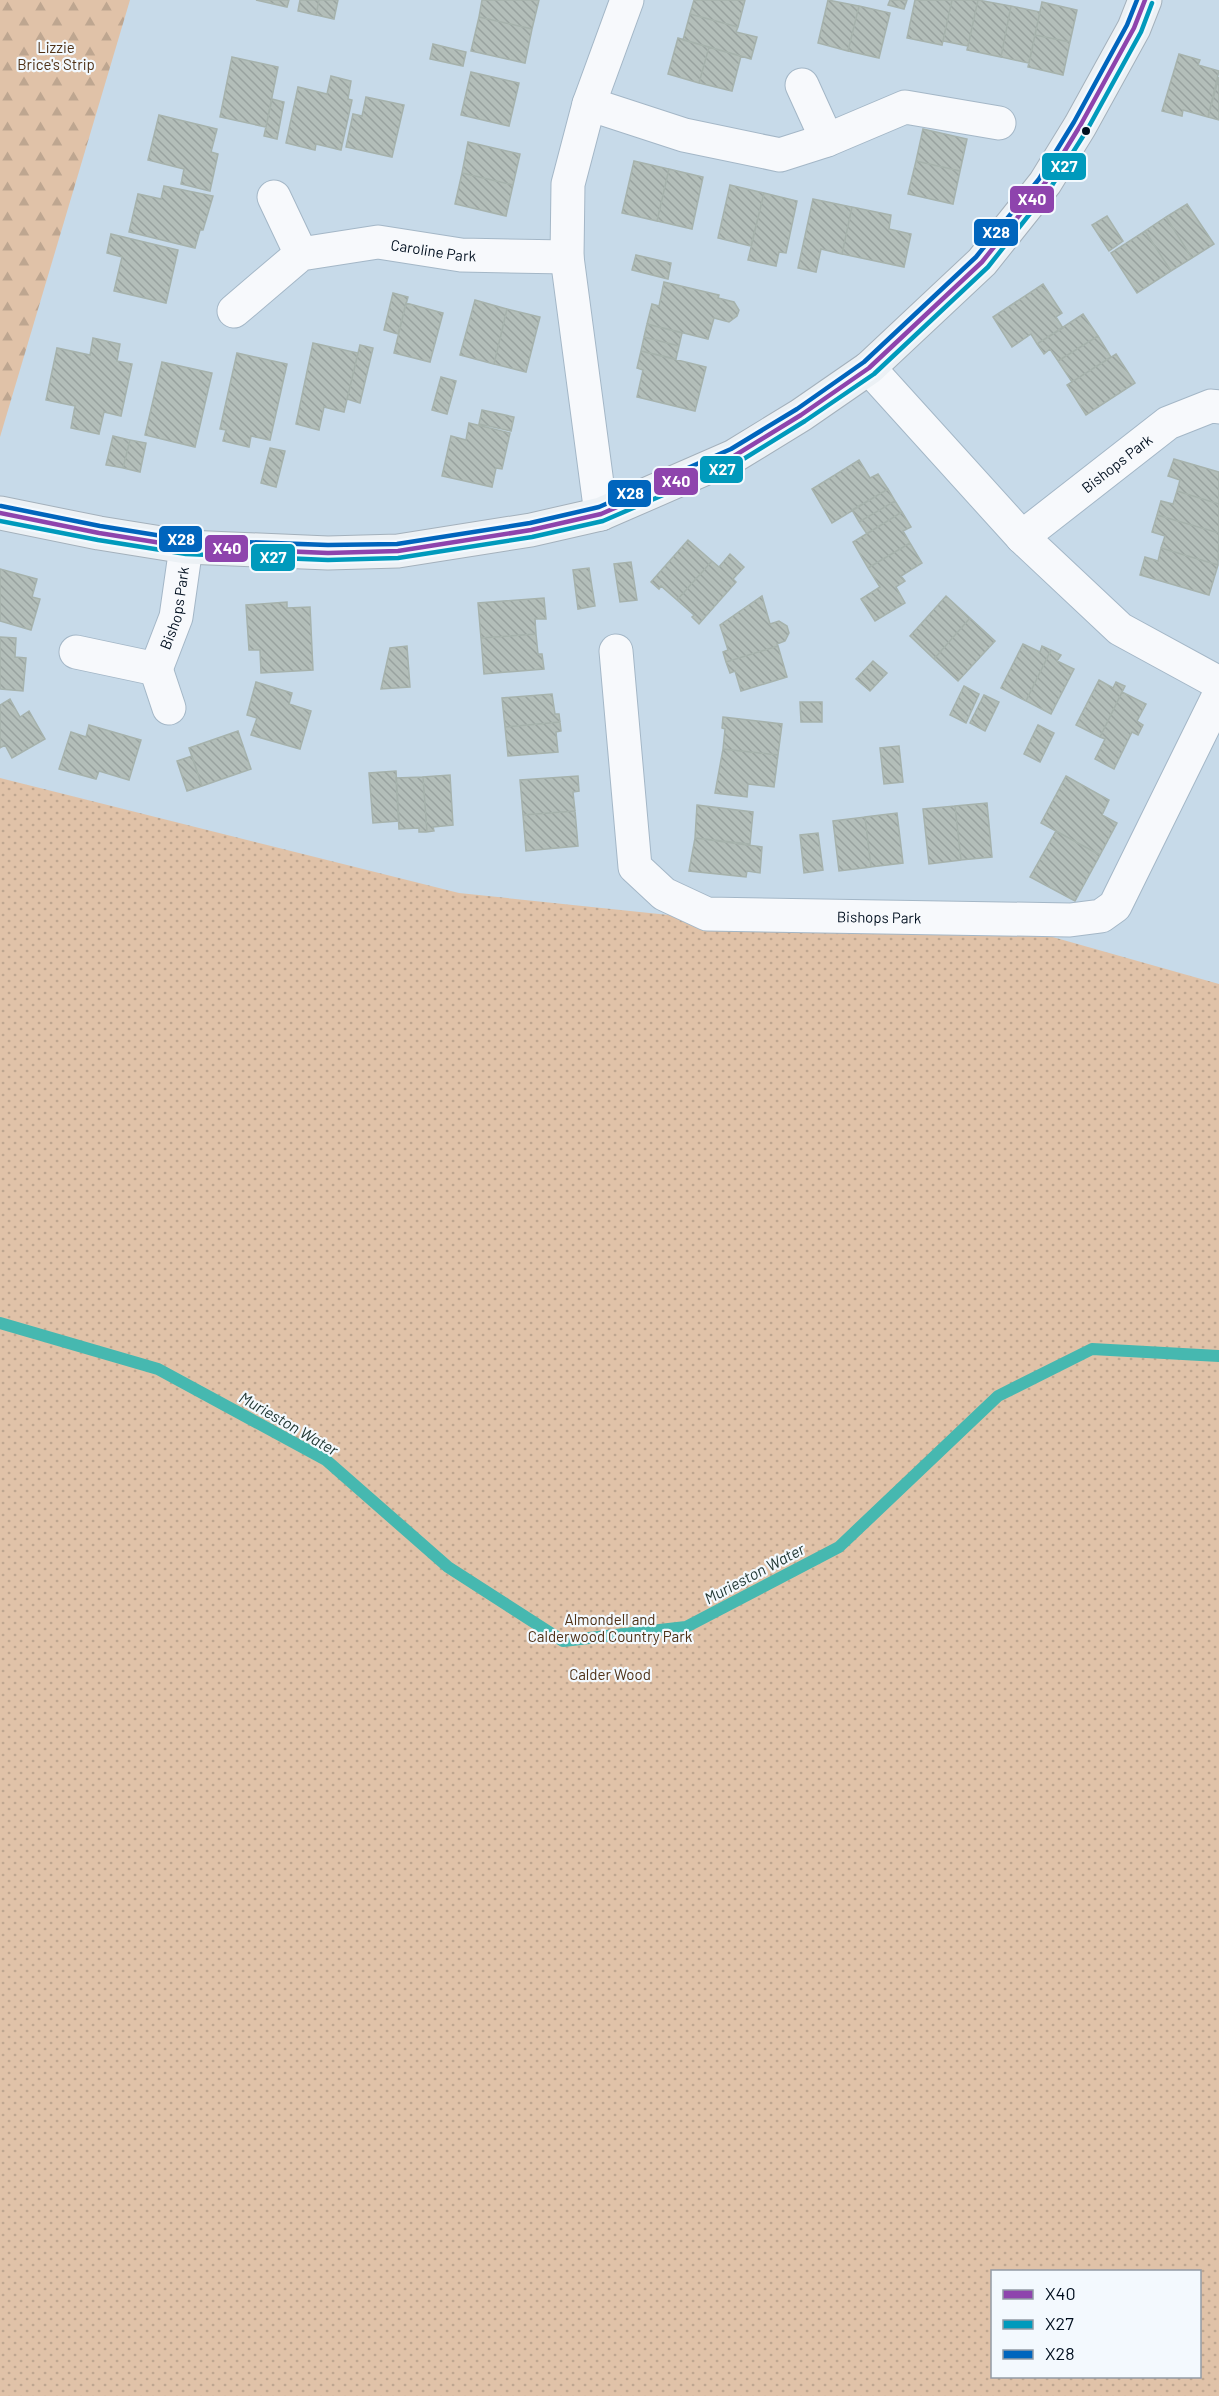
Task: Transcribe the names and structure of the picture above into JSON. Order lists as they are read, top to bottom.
{
  "streets": {
    "street": ["Caroline Park", "Bishops Park"]
  },
  "water": ["Murieston Water"],
  "parks": ["Lizzie Brice's Strip", "Almondell and Calderwood Country Park", "Calder Wood"],
  "lines": ["transit line X40", "transit line X28", "transit line X27"],
  "legend": ["X40", "X27", "X28"]
}
